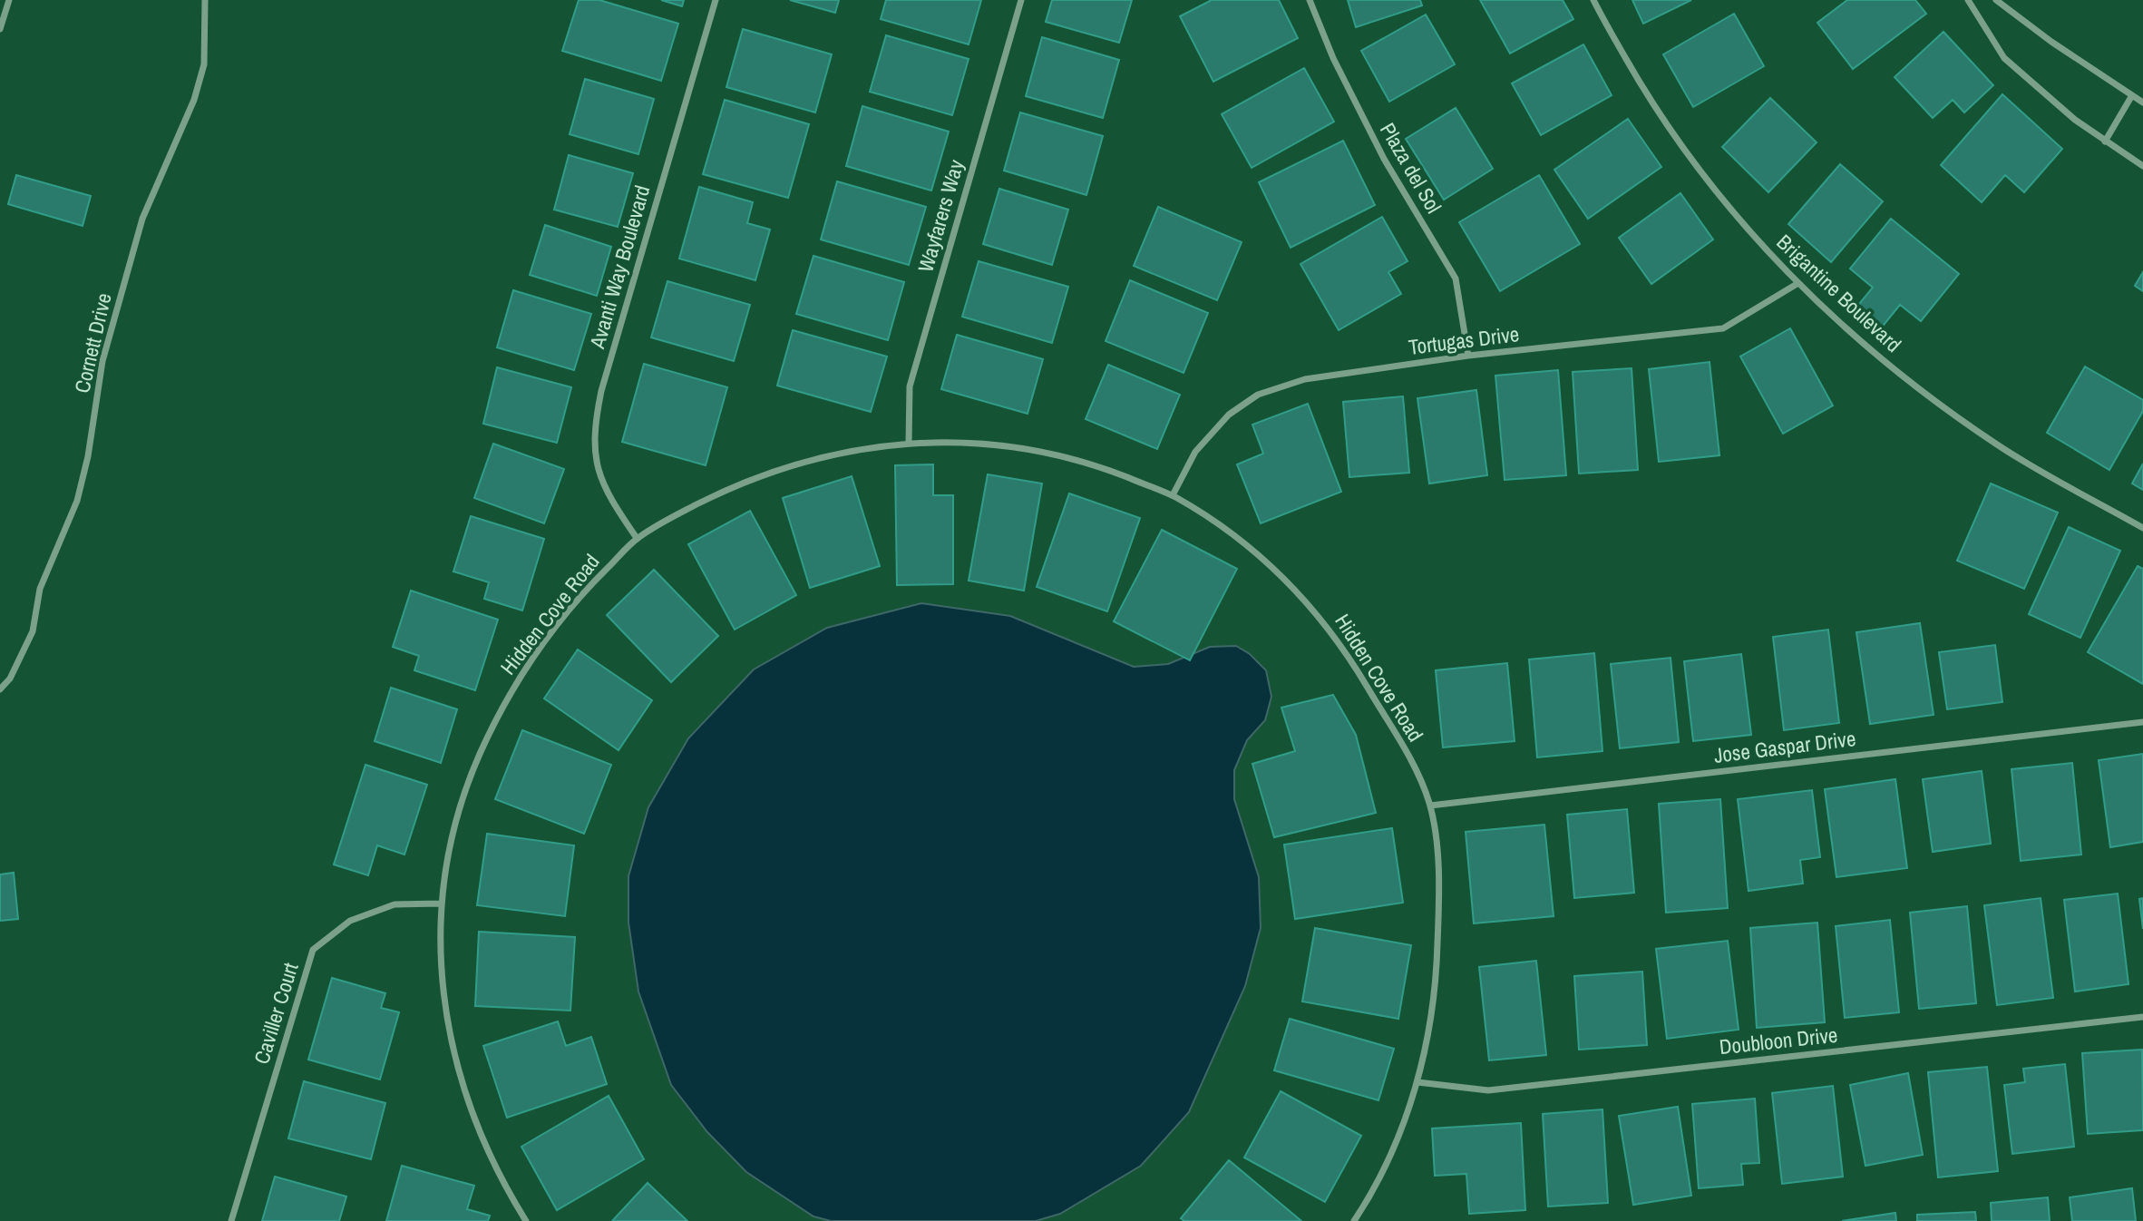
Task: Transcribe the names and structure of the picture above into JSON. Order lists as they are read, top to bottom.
{
  "streets": {
    "street": [
      "Plaza del Sol",
      "Wayfarers Way",
      "Avanti Way Boulevard",
      "Brigantine Boulevard",
      "Tortugas Drive",
      "Cornett Drive",
      "Hidden Cove Road",
      "Jose Gaspar Drive",
      "Caviller Court",
      "Doubloon Drive"
    ]
  },
  "crossings": [
    ["Plaza del Sol", "Tortugas Drive"],
    ["Wayfarers Way", "Hidden Cove Road"],
    ["Avanti Way Boulevard", "Hidden Cove Road"],
    ["Brigantine Boulevard", "Tortugas Drive"],
    ["Tortugas Drive", "Hidden Cove Road"],
    ["Hidden Cove Road", "Jose Gaspar Drive"],
    ["Hidden Cove Road", "Caviller Court"],
    ["Hidden Cove Road", "Doubloon Drive"]
  ]
}
